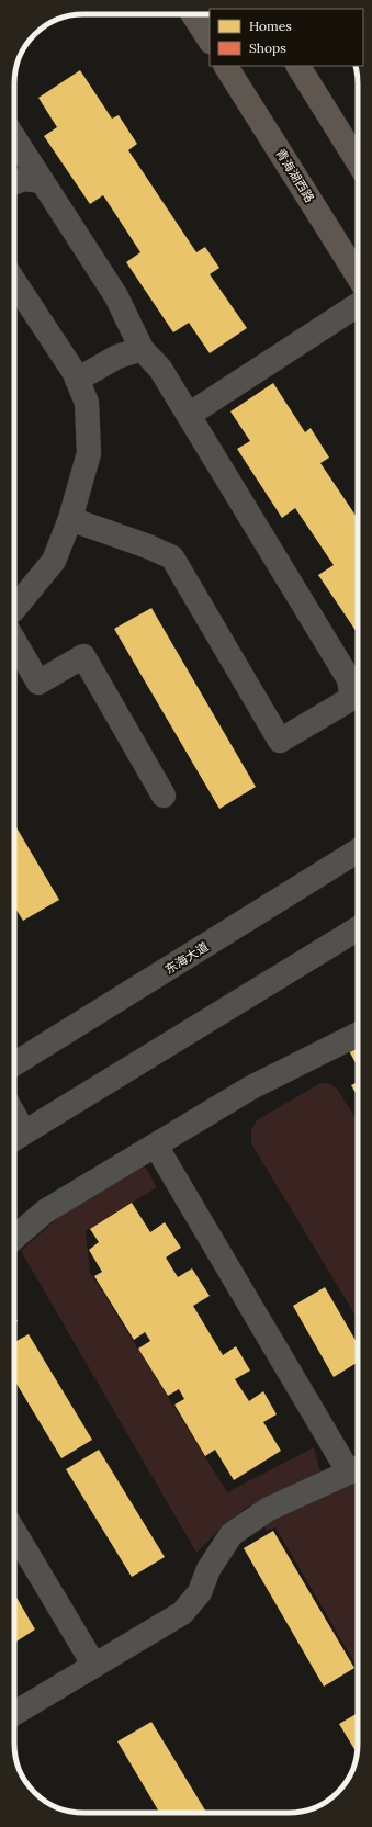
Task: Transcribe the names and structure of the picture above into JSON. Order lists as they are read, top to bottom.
{
  "streets": {
    "main road": ["青海湖西路"],
    "street": ["东海大道"]
  },
  "legend": ["Homes", "Shops"]
}
